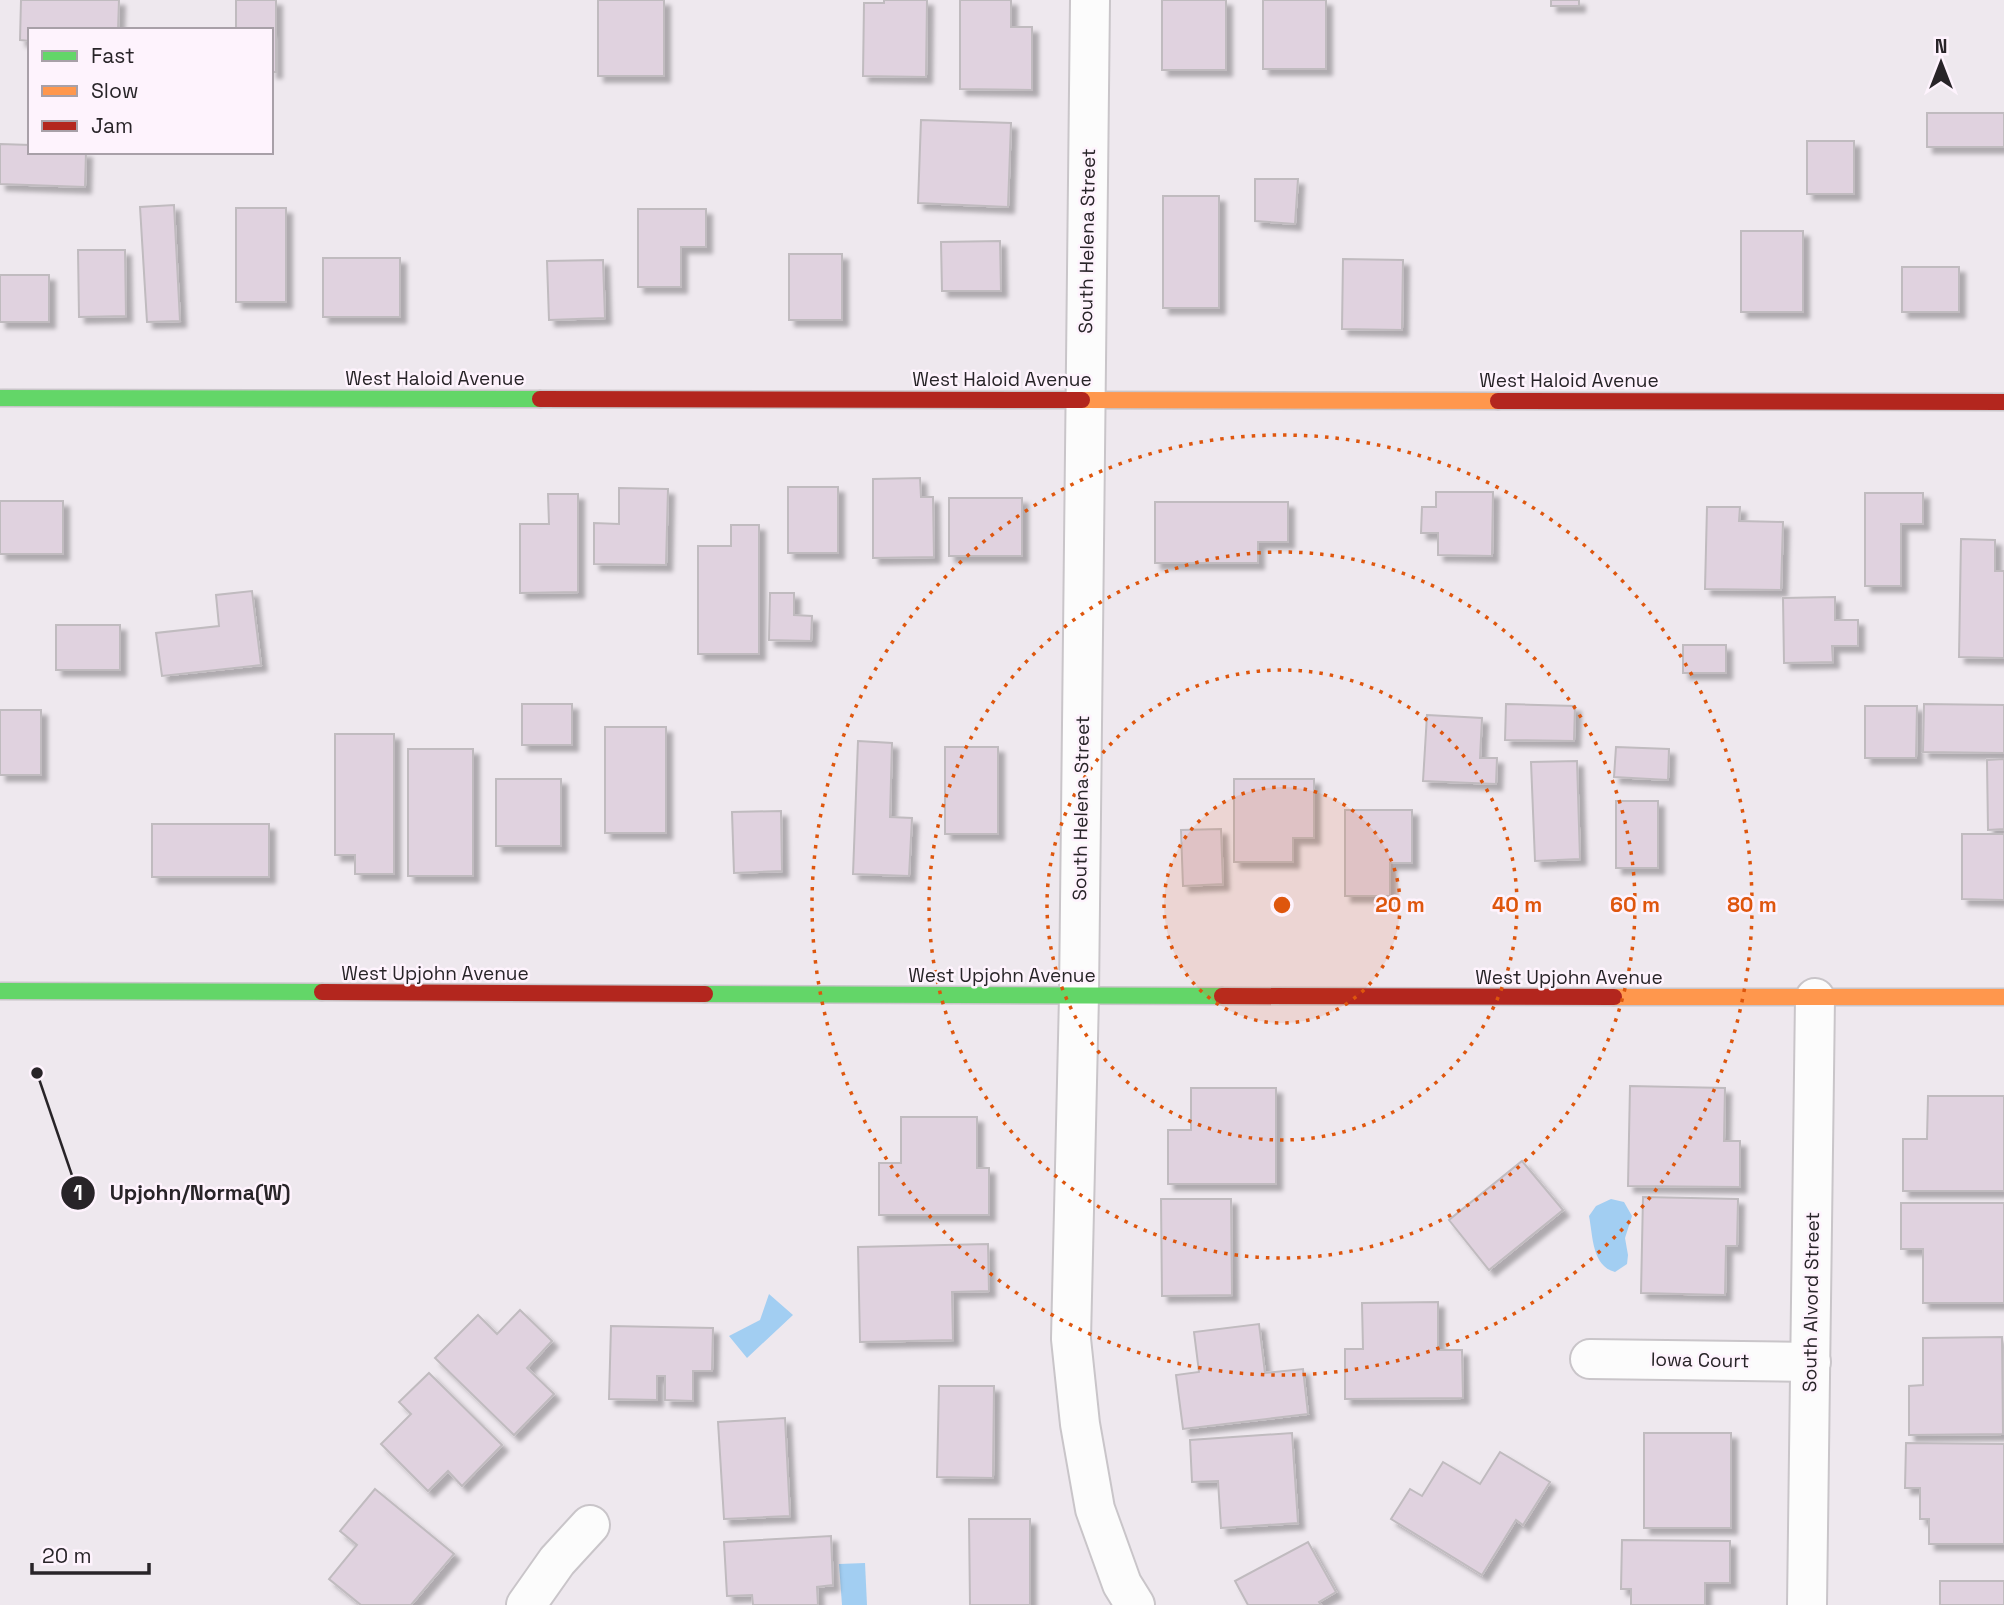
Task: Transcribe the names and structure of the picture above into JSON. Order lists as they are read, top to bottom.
{
  "streets": {
    "main road": ["West Haloid Avenue", "West Upjohn Avenue"],
    "street": ["South Helena Street", "South Alvord Street", "Iowa Court"]
  },
  "crossings": [
    ["South Helena Street", "West Haloid Avenue"],
    ["South Helena Street", "West Upjohn Avenue"],
    ["West Upjohn Avenue", "South Alvord Street"],
    ["South Alvord Street", "Iowa Court"]
  ],
  "places": ["Upjohn/Norma(W)"],
  "legend": ["Fast", "Slow", "Jam"],
  "scale_bar": "20 m",
  "north": "top",
  "rings": [
    "20 m",
    "40 m",
    "60 m",
    "80 m"
  ]
}
